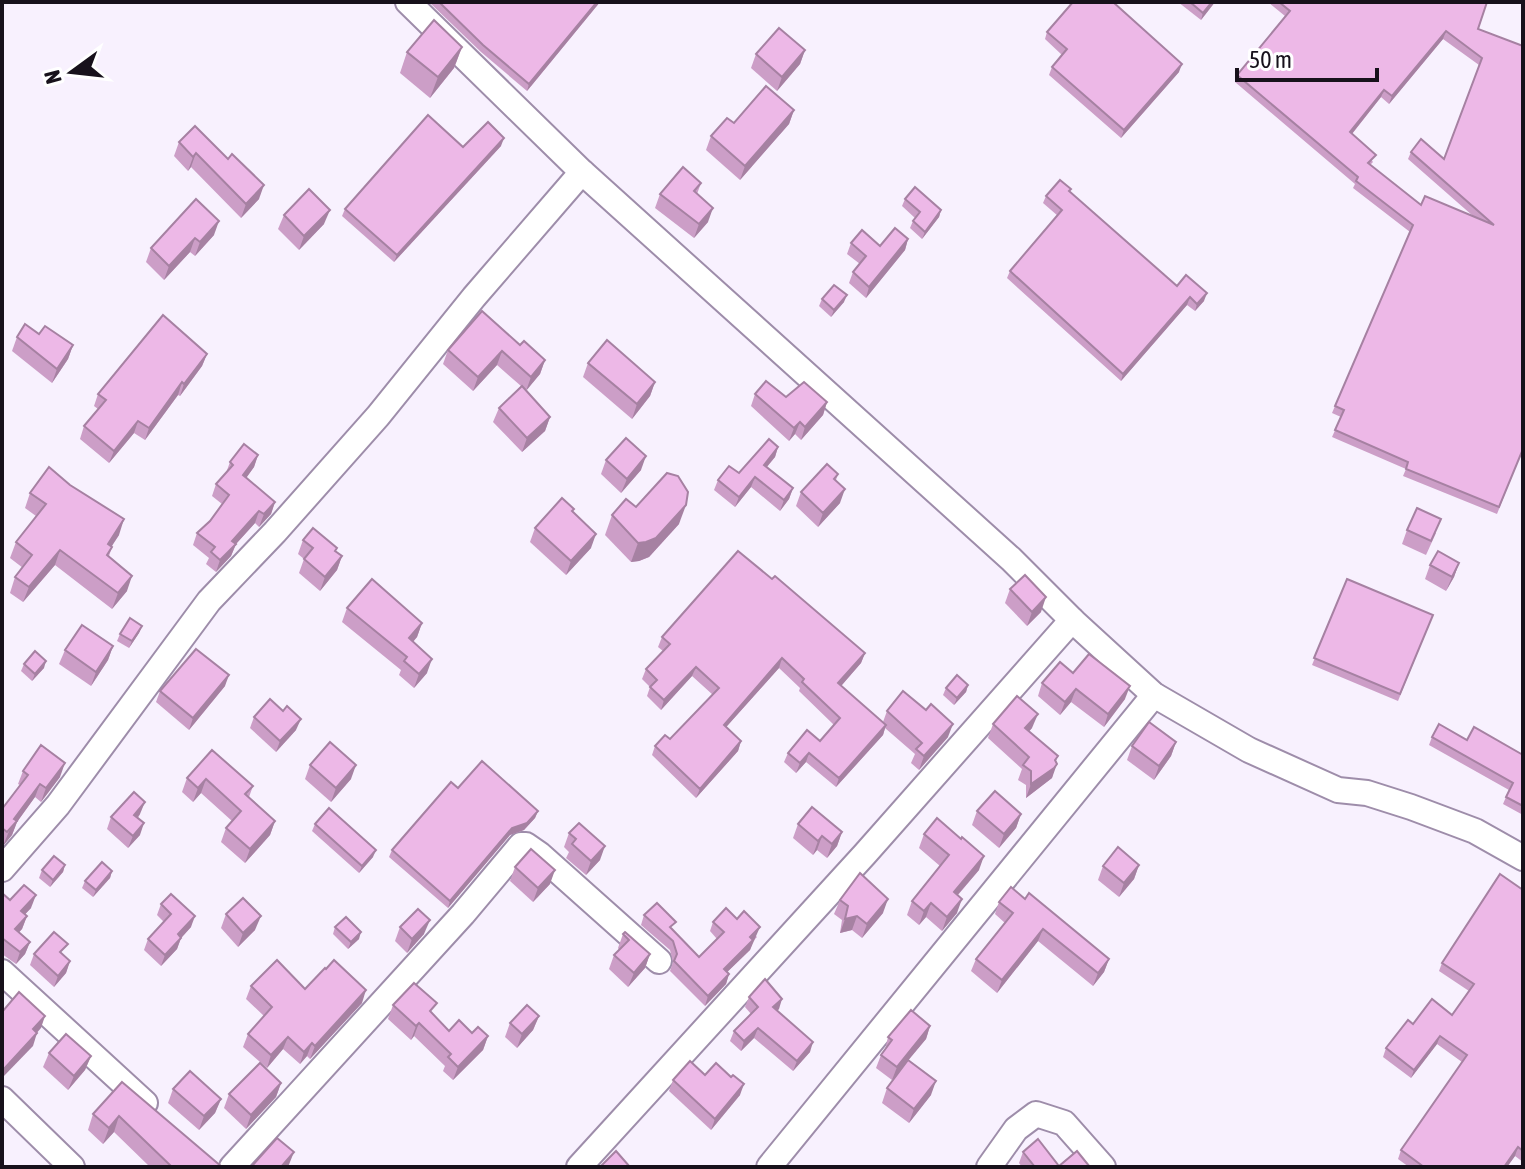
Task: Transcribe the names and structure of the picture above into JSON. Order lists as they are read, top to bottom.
{
  "scale_bar": "50 m",
  "north": "left"
}
